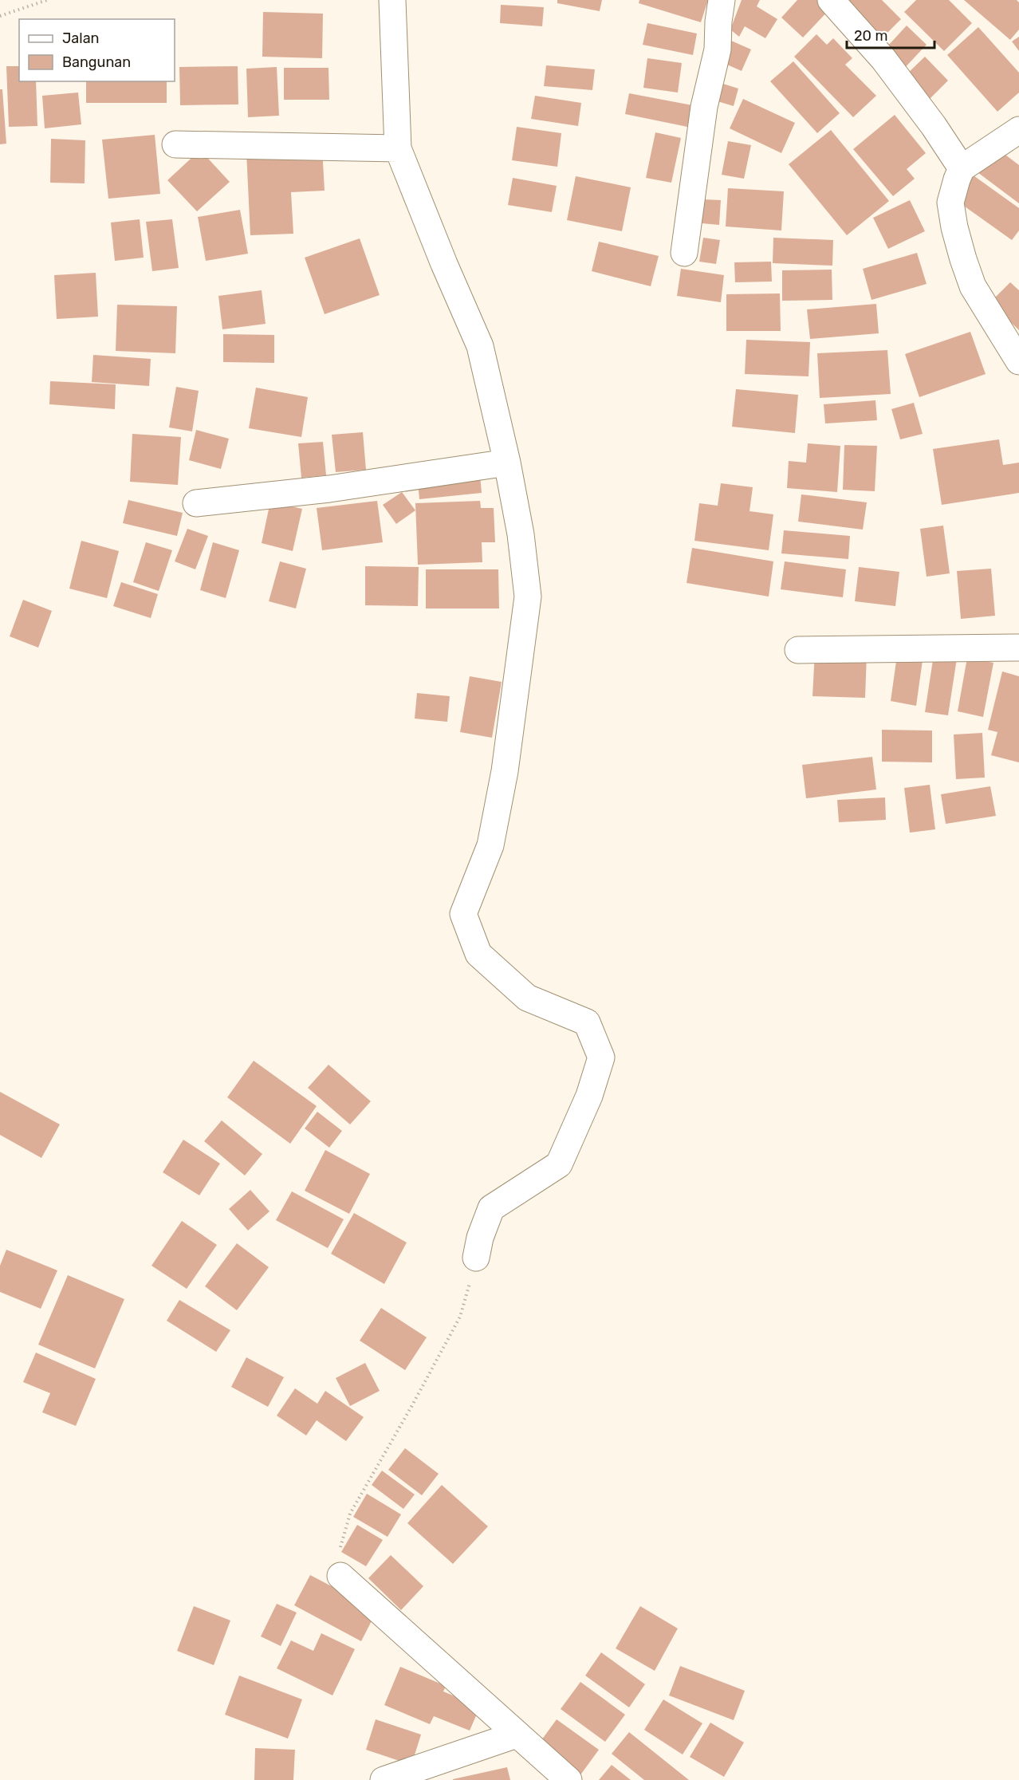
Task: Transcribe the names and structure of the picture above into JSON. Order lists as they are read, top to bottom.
{
  "legend": ["Jalan", "Bangunan"],
  "scale_bar": "20 m"
}
